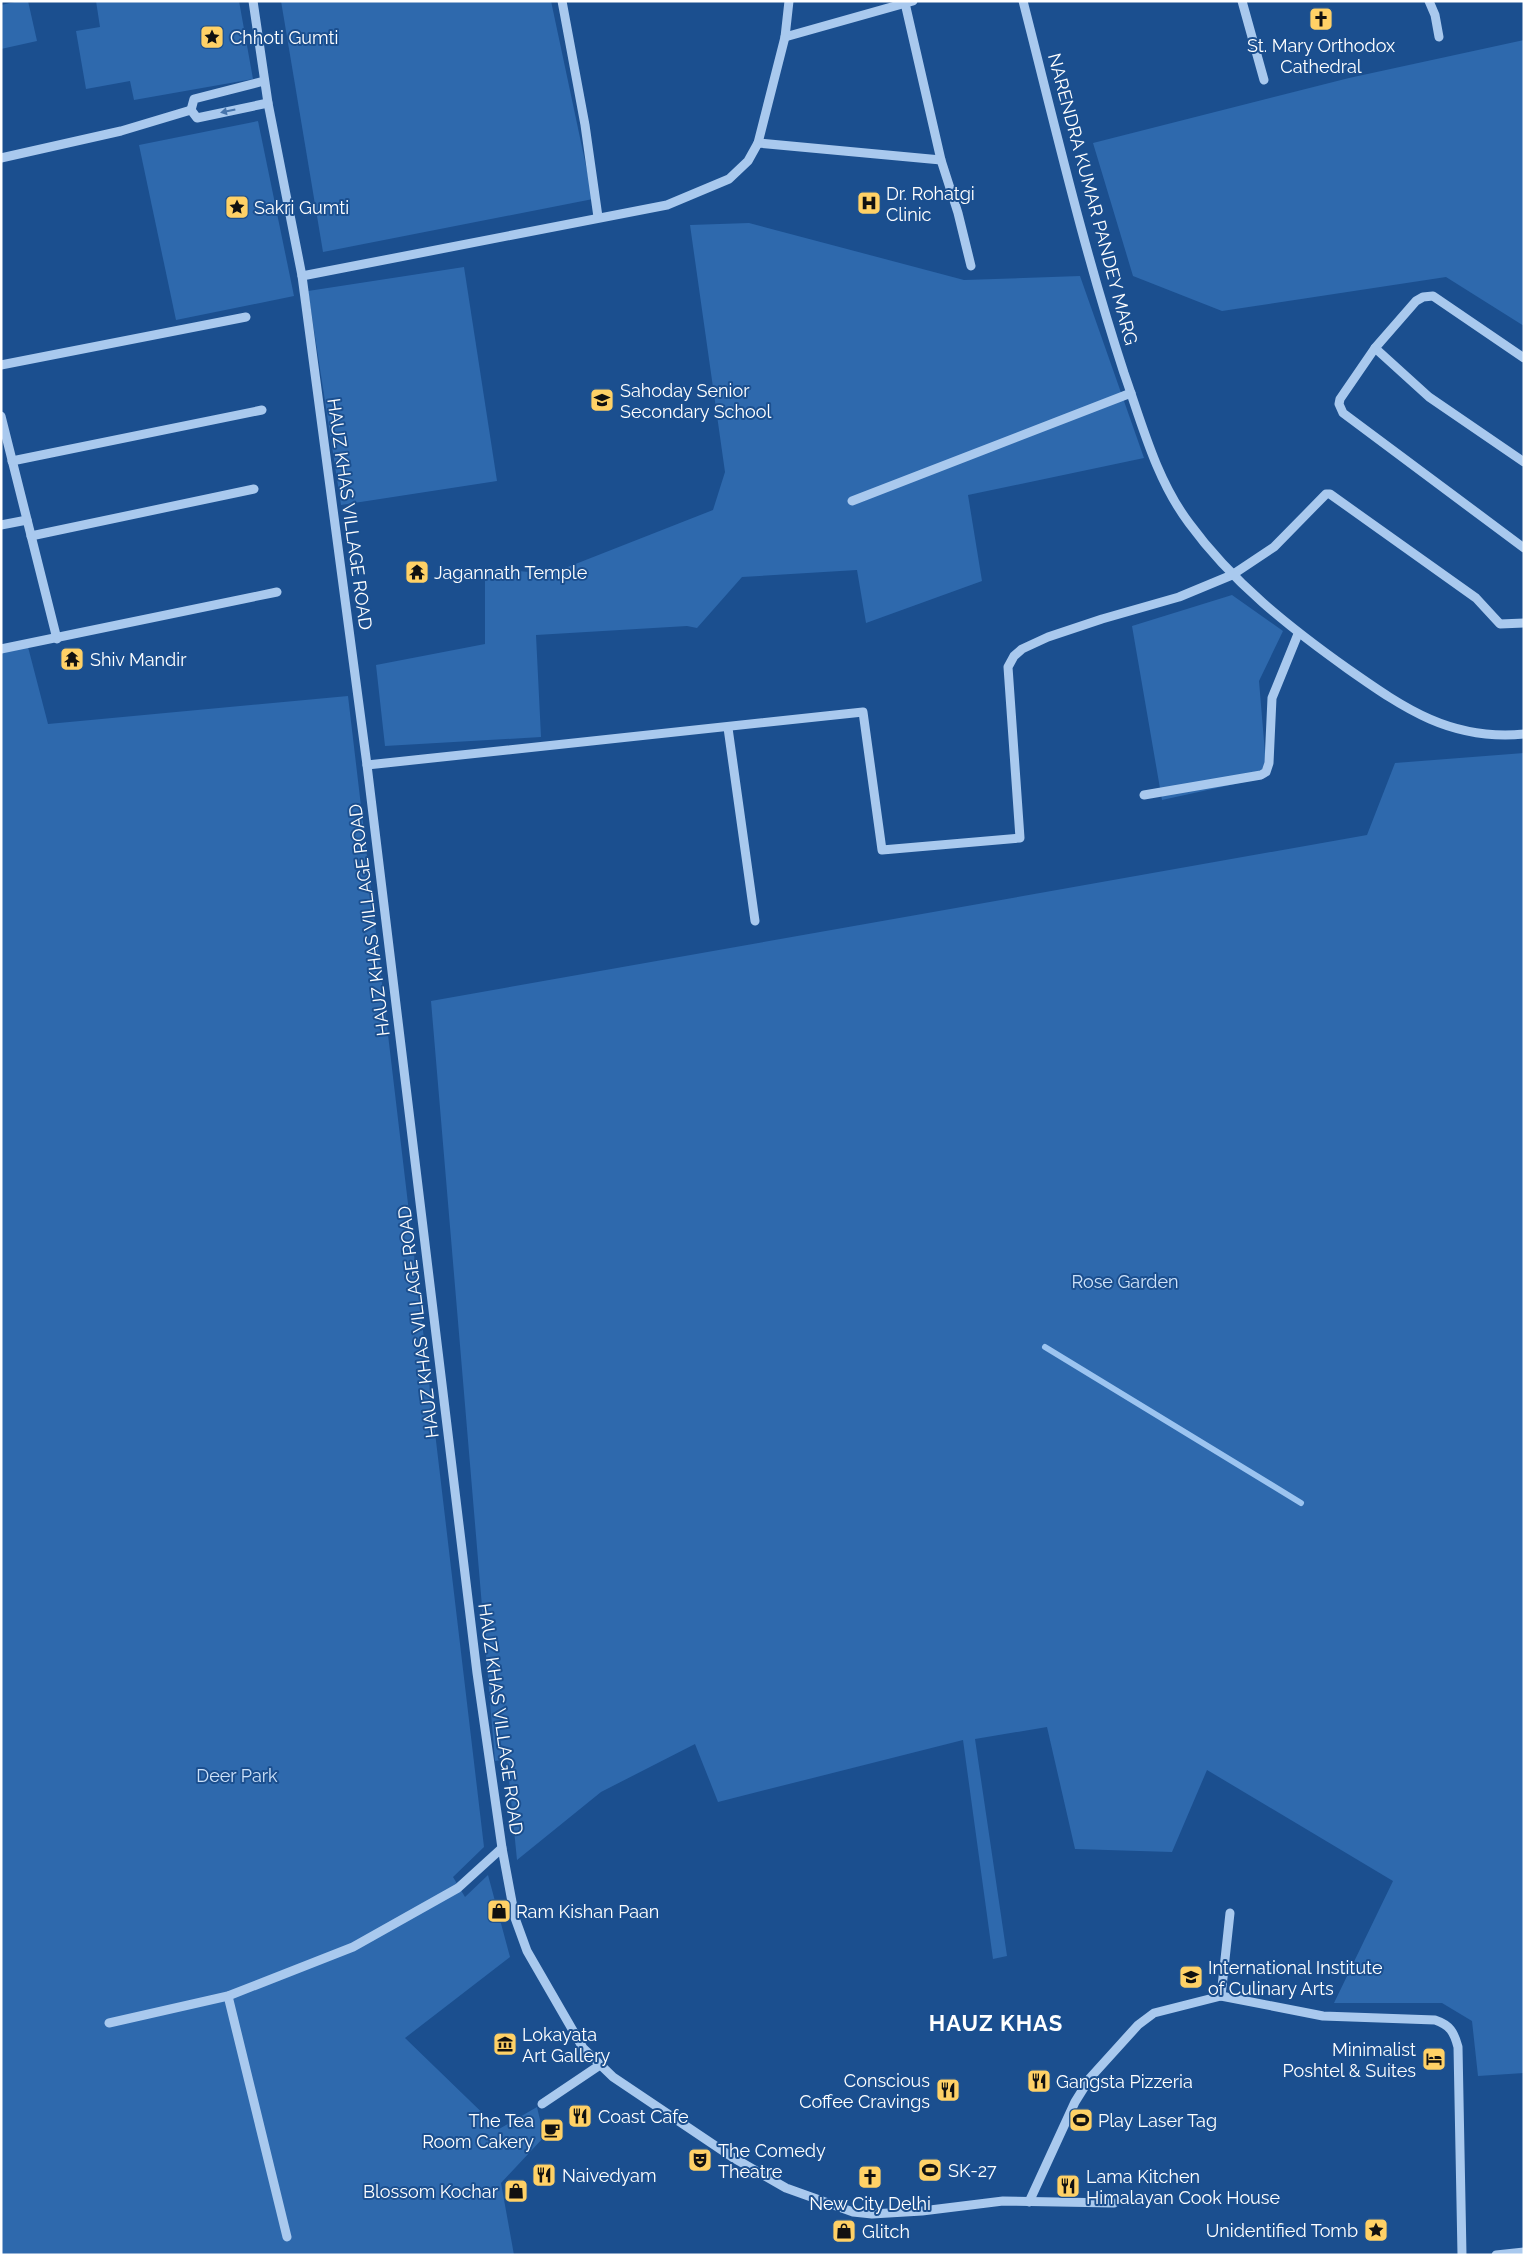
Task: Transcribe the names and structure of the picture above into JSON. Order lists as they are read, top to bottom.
{
  "streets": {
    "street": ["NARENDRA KUMAR PANDEY MARG", "HAUZ KHAS VILLAGE ROAD"]
  },
  "districts": ["HAUZ KHAS"],
  "parks": ["Rose Garden", "Deer Park"],
  "places": {
    "church": ["St. Mary Orthodox Cathedral", "New City Delhi"],
    "place": ["Chhoti Gumti", "Sakri Gumti", "Unidentified Tomb"],
    "hospital": ["Dr. Rohatgi Clinic"],
    "school or university": ["Sahoday Senior Secondary School", "International Institute of Culinary Arts"],
    "temple": ["Jagannath Temple", "Shiv Mandir"],
    "shop": ["Ram Kishan Paan", "Blossom Kochar", "Glitch"],
    "museum": ["Lokayata Art Gallery"],
    "hotel": ["Minimalist Poshtel & Suites"],
    "restaurant": [
      "Gangsta Pizzeria",
      "Conscious Coffee Cravings",
      "Coast Cafe",
      "Naivedyam",
      "Lama Kitchen Himalayan Cook House"
    ],
    "sports": ["Play Laser Tag", "SK-27"],
    "cafe": ["The Tea Room Cakery"],
    "theatre": ["The Comedy Theatre"]
  }
}
